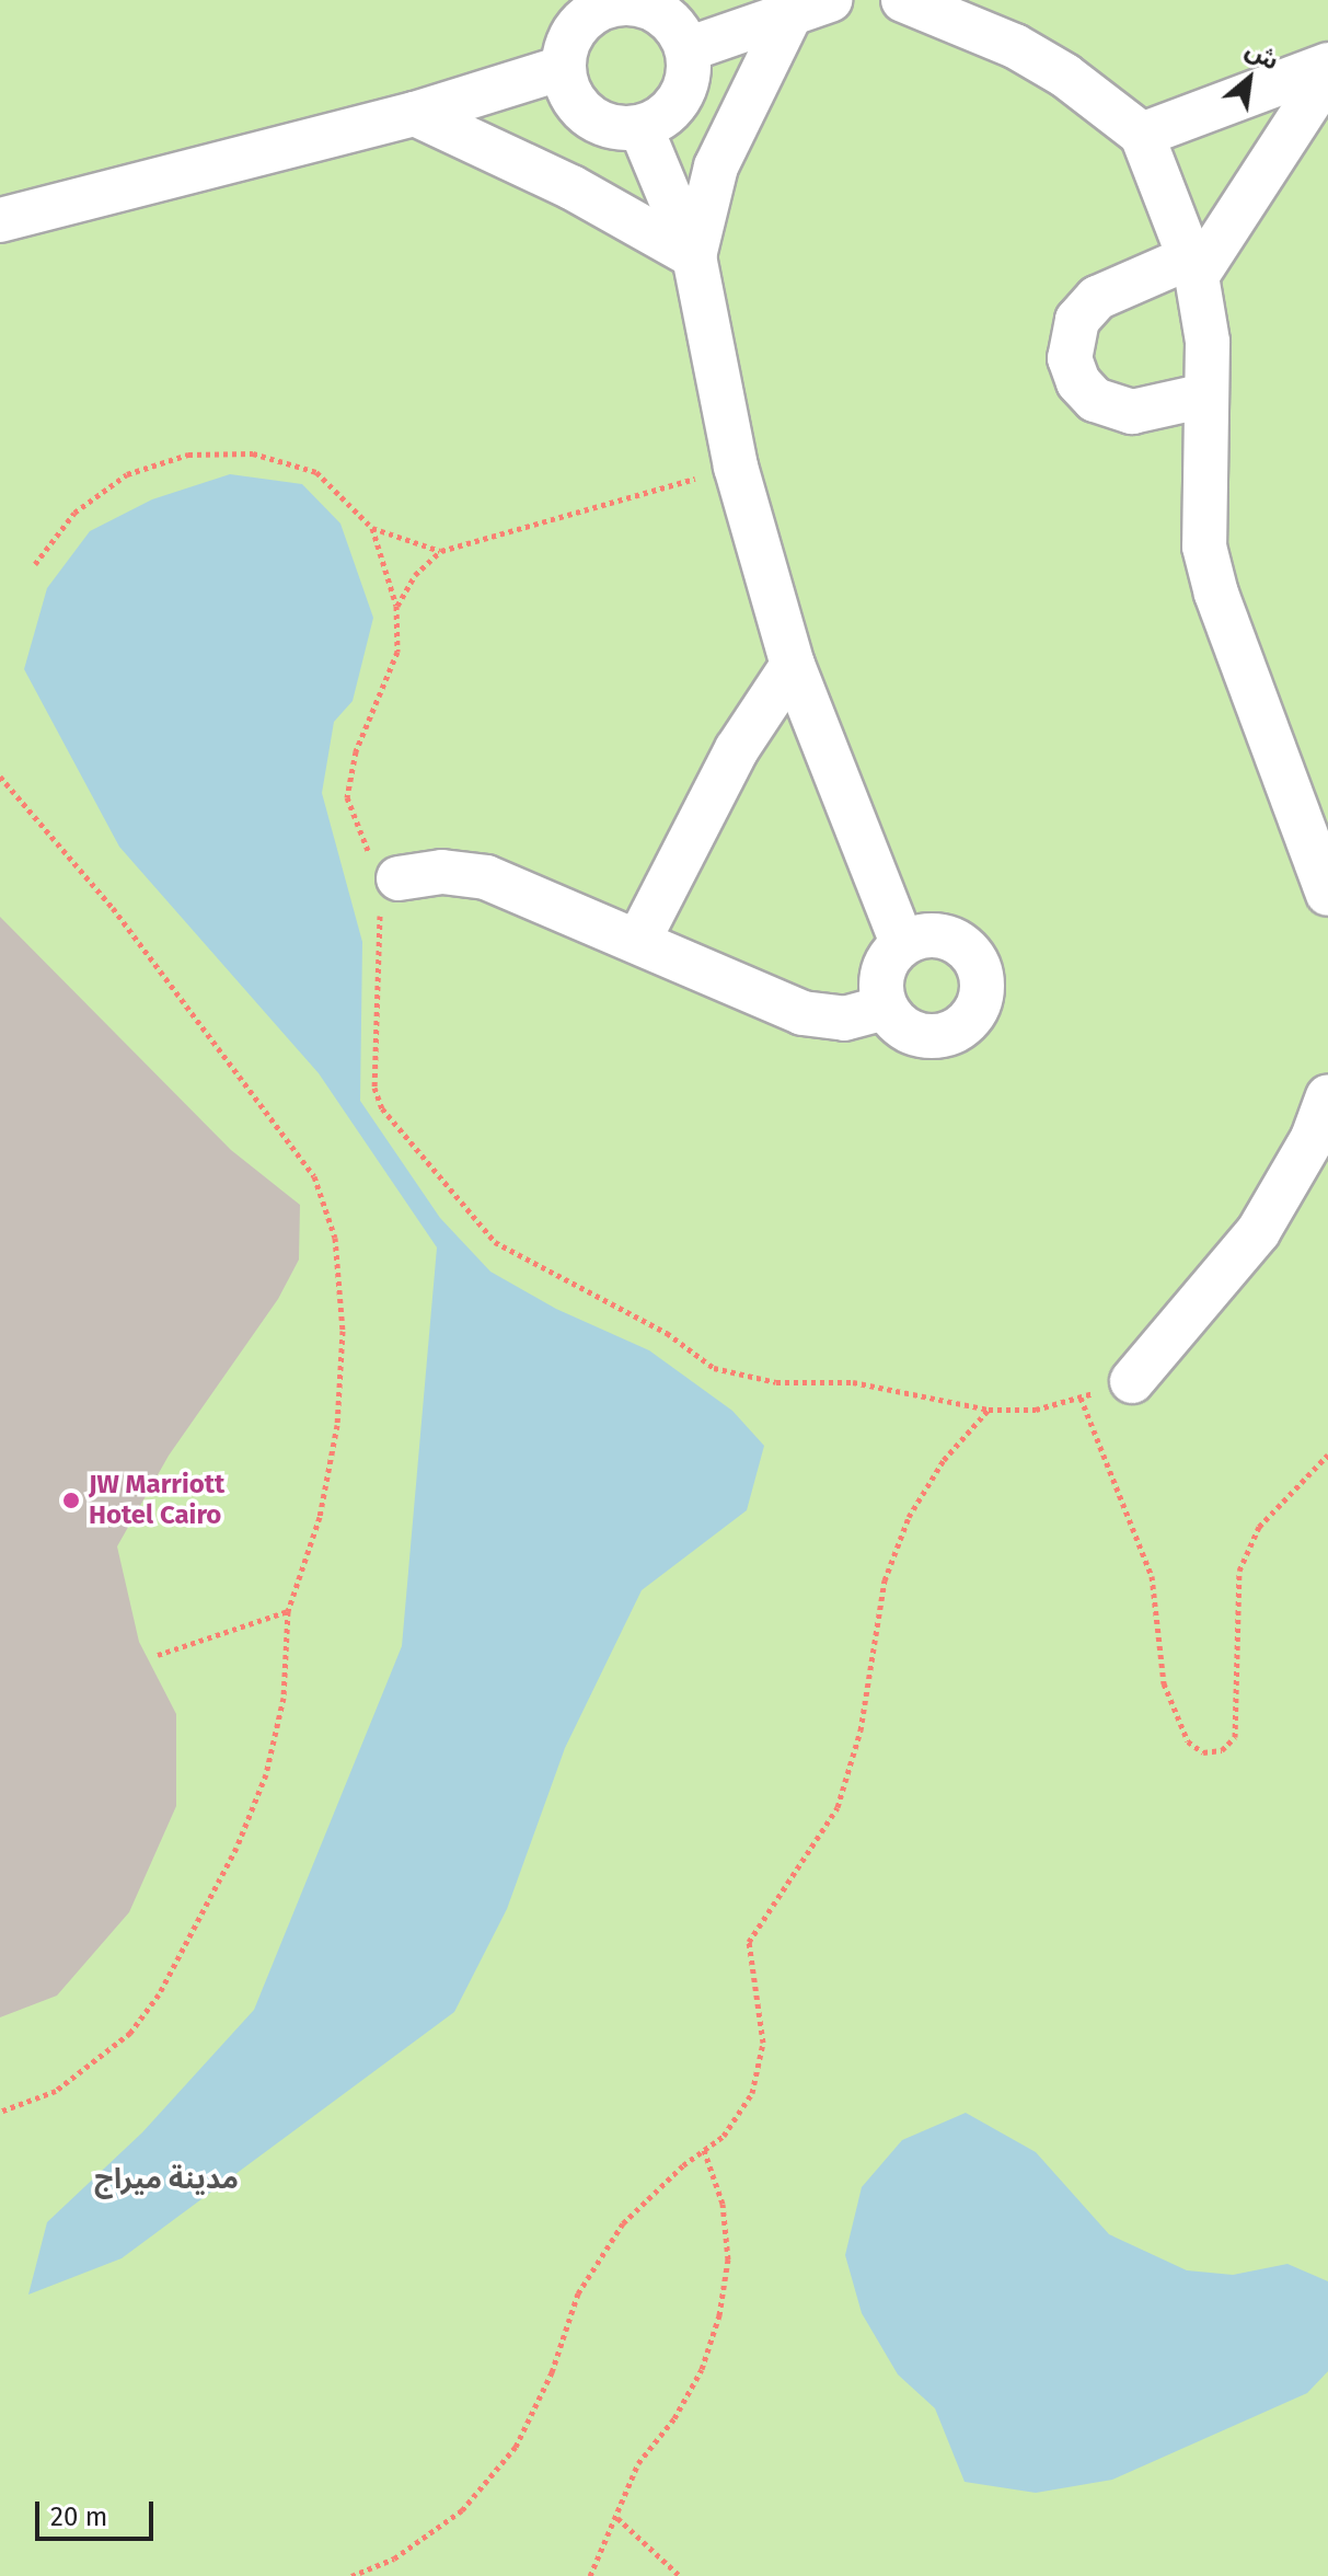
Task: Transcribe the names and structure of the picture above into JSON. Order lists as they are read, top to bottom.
{
  "districts": ["مدينة ميراج"],
  "places": ["JW Marriott Hotel Cairo"],
  "scale_bar": "20 m",
  "north": "top right"
}
